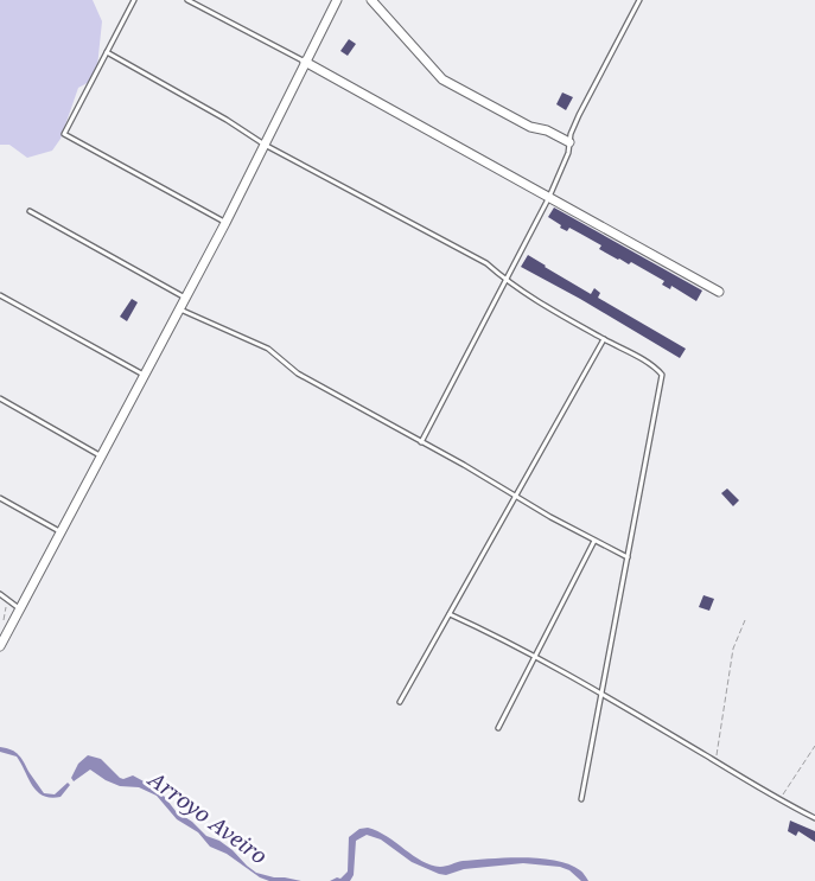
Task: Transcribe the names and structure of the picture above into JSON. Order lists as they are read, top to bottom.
{
  "water": ["Arroyo Aveiro"]
}
